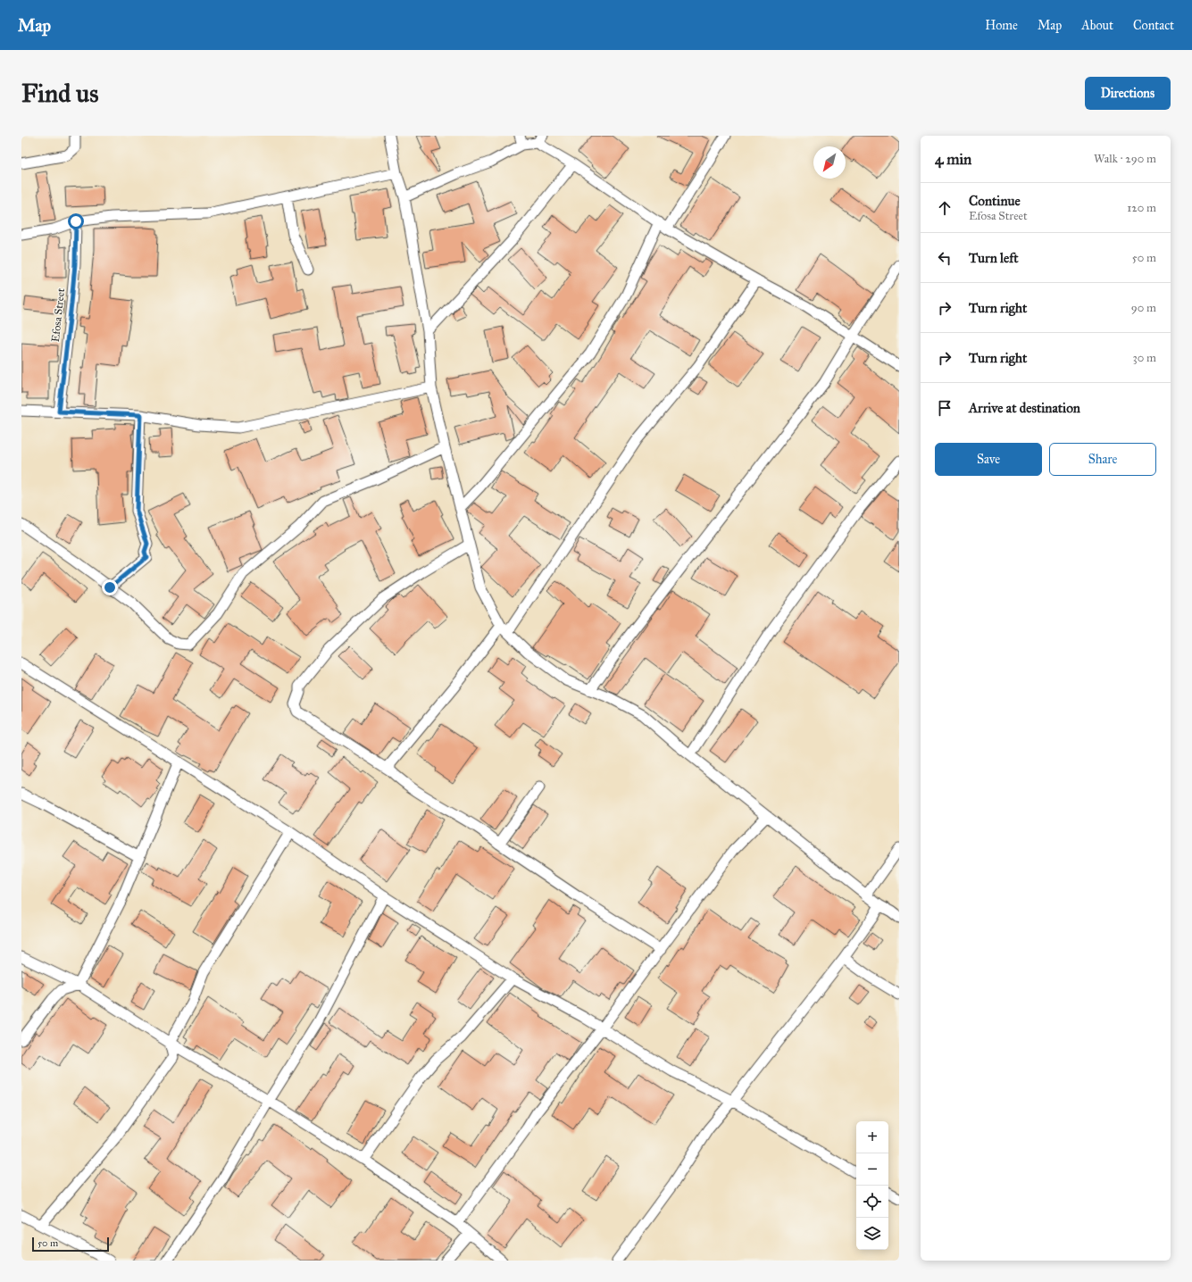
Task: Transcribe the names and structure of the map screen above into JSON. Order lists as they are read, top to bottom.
{
  "streets": {
    "street": ["Efosa Street"]
  },
  "scale_bar": "50 m",
  "north": "bottom left",
  "page": {
    "header": "Map",
    "nav": [
      "Home",
      "Map",
      "About",
      "Contact"
    ],
    "buttons": [
      "Directions",
      ["Save", "Share"]
    ],
    "title": "Find us",
    "heading": ["4 min", "Walk · 290 m"],
    "list": [
      ["Continue", "Efosa Street", "120 m"],
      ["Turn left", "50 m"],
      ["Turn right", "90 m"],
      ["Turn right", "30 m"],
      "Arrive at destination"
    ],
    "map_buttons": ["+", "−"],
    "scale": "50 m"
  }
}
